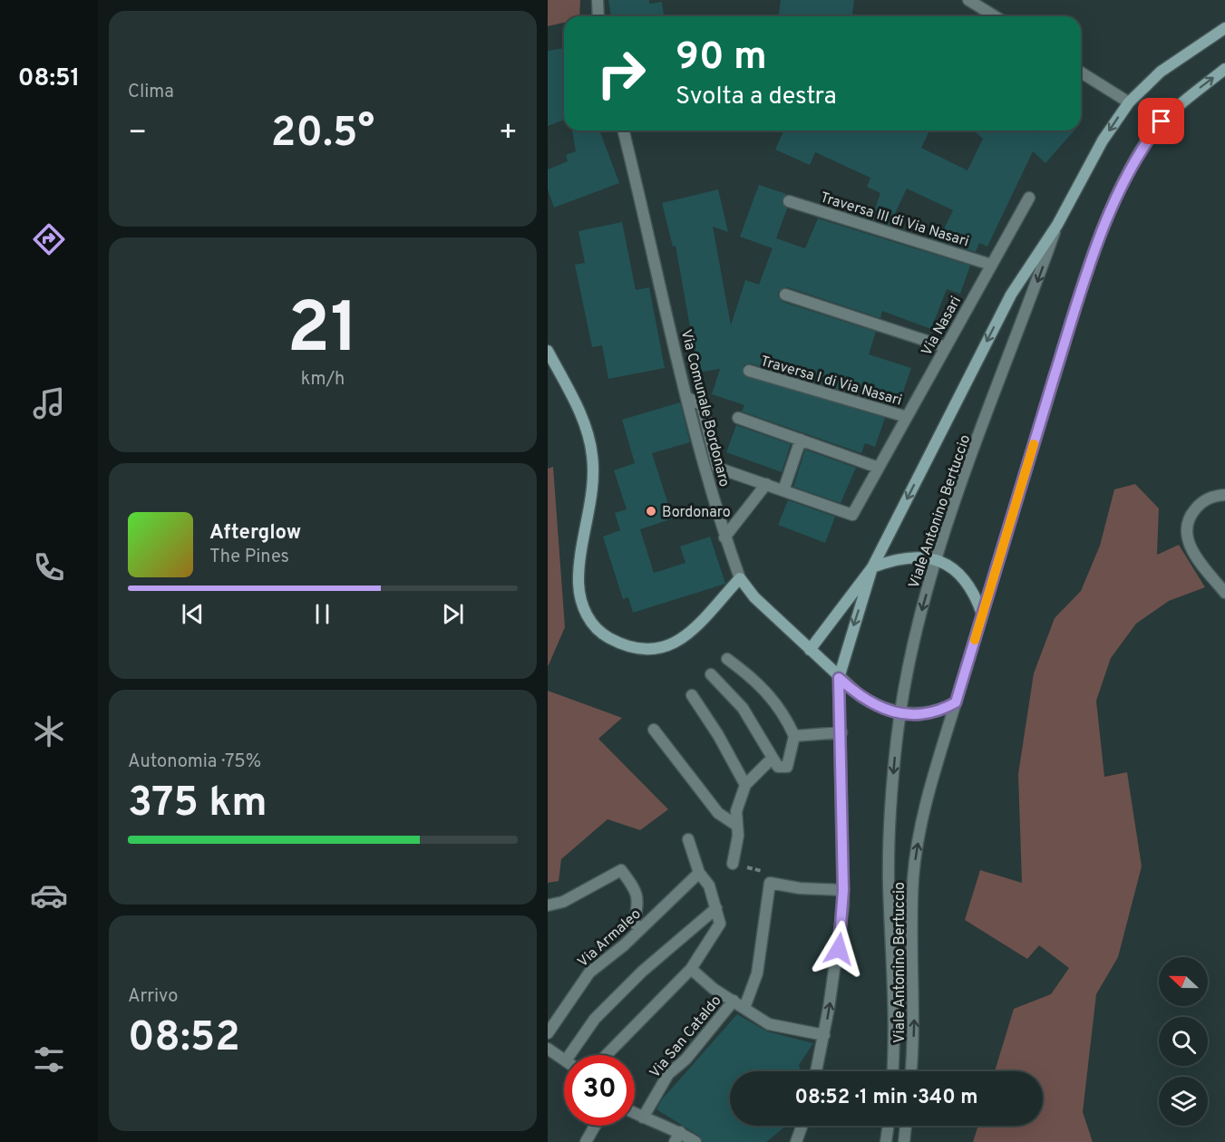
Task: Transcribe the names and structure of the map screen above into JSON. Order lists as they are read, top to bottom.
{
  "streets": {
    "street": [
      "Traversa III di Via Nasari",
      "Via Nasari",
      "Traversa I di Via Nasari",
      "Via Comunale Bordonaro",
      "Viale Antonino Bertuccio",
      "Via Armaleo",
      "Via San Cataldo"
    ]
  },
  "crossings": [
    ["Traversa III di Via Nasari", "Via Nasari"],
    ["Via Nasari", "Traversa I di Via Nasari"],
    ["Via Nasari", "Via Comunale Bordonaro"],
    ["Via Comunale Bordonaro", "Viale Antonino Bertuccio"]
  ],
  "places": ["Bordonaro"],
  "north": "left",
  "page": {
    "tabs": "08:51",
    "tile": [
      "Clima",
      ["21", "km/h"],
      ["Autonomia · 75%", "375 km"],
      ["Arrivo", "08:52"]
    ],
    "turn": ["90 m", "Svolta a destra"],
    "heat": ["−", "20.5°", "+"],
    "song": ["Afterglow", "The Pines"],
    "limit": "30",
    "trip": "08:52 · 1 min · 340 m"
  }
}
